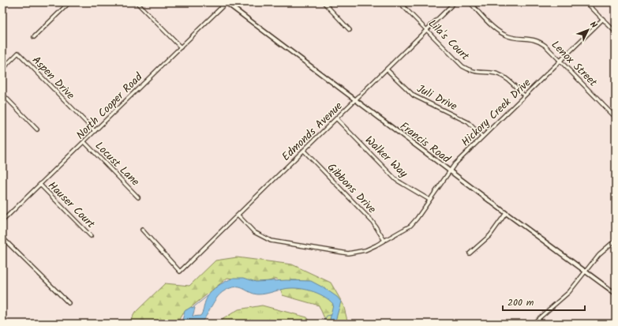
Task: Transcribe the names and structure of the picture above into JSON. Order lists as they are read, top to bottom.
{
  "streets": {
    "street": [
      "Lila's Court",
      "Lenox Street",
      "Aspen Drive",
      "Juli Drive",
      "North Cooper Road",
      "Hickory Creek Drive",
      "Edmonds Avenue",
      "Francis Road",
      "Walker Way",
      "Locust Lane",
      "Gibbons Drive",
      "Hauser Court"
    ]
  },
  "crossings": [
    ["Lila's Court", "Hickory Creek Drive"],
    ["Lila's Court", "Edmonds Avenue"],
    ["Lenox Street", "Hickory Creek Drive"],
    ["Aspen Drive", "North Cooper Road"],
    ["Juli Drive", "Hickory Creek Drive"],
    ["Juli Drive", "Edmonds Avenue"],
    ["North Cooper Road", "Francis Road"],
    ["North Cooper Road", "Locust Lane"],
    ["North Cooper Road", "Hauser Court"],
    ["Hickory Creek Drive", "Edmonds Avenue"],
    ["Hickory Creek Drive", "Francis Road"],
    ["Hickory Creek Drive", "Walker Way"],
    ["Hickory Creek Drive", "Gibbons Drive"],
    ["Edmonds Avenue", "Francis Road"],
    ["Edmonds Avenue", "Walker Way"],
    ["Edmonds Avenue", "Gibbons Drive"]
  ],
  "scale_bar": "200 m",
  "north": "top right"
}
